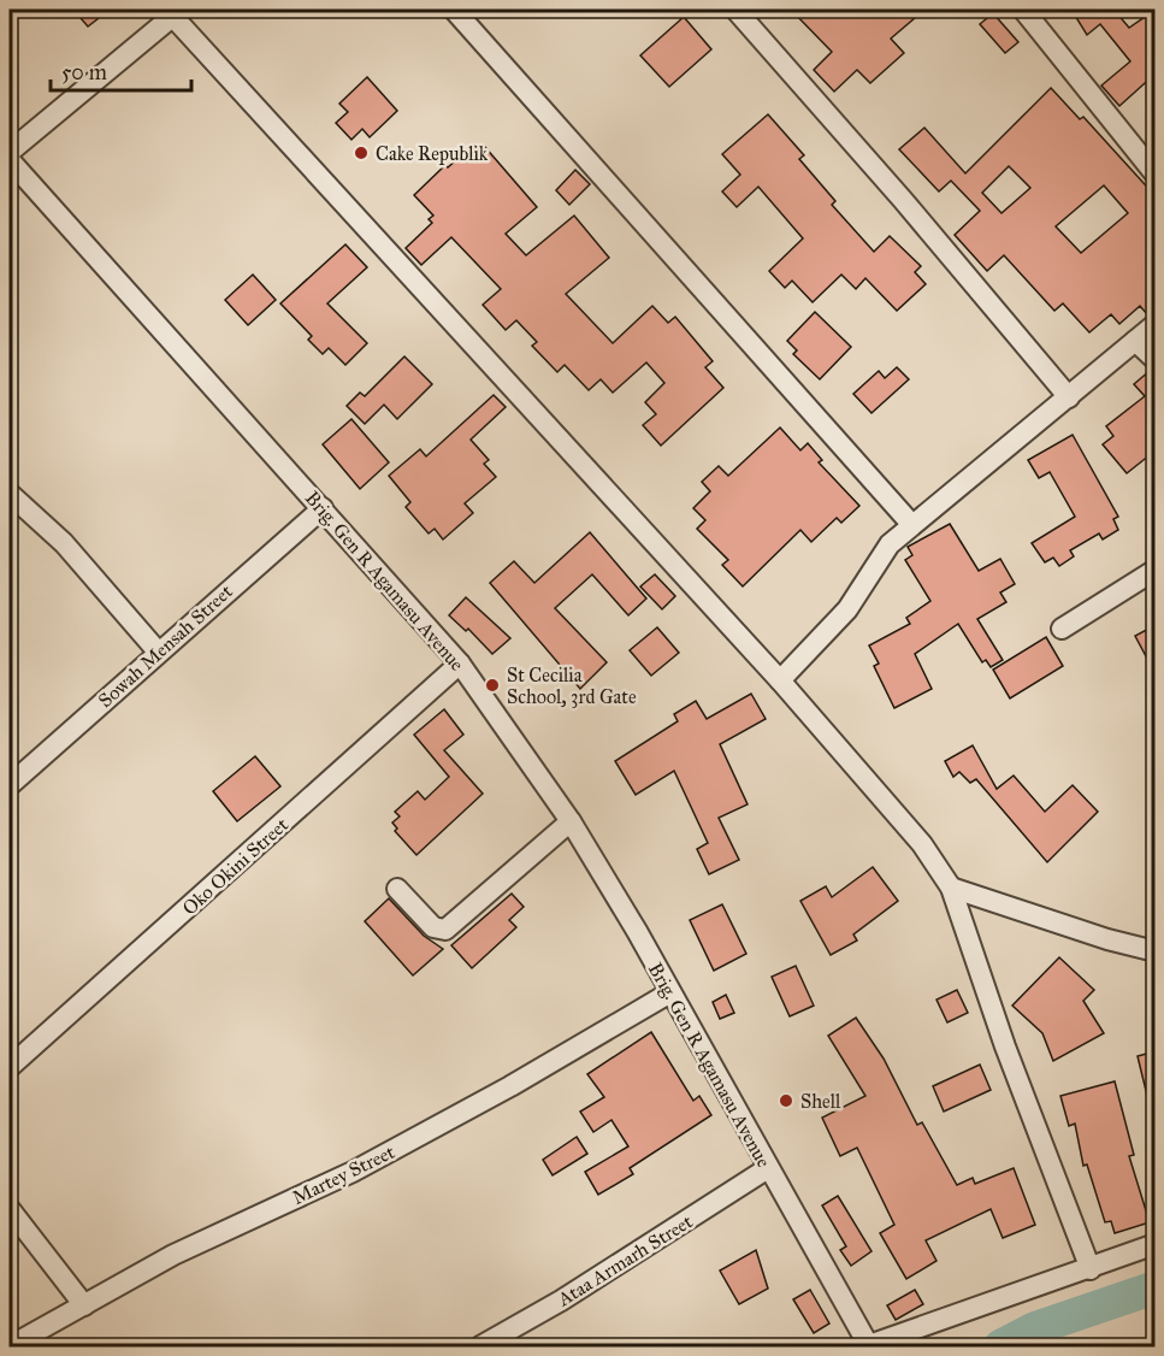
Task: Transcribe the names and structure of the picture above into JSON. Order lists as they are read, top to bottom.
{
  "streets": {
    "street": [
      "Brig. Gen R Agamasu Avenue",
      "Sowah Mensah Street",
      "Oko Okini Street",
      "Martey Street",
      "Ataa Armarh Street"
    ]
  },
  "crossings": [
    ["Brig. Gen R Agamasu Avenue", "Sowah Mensah Street"],
    ["Brig. Gen R Agamasu Avenue", "Oko Okini Street"],
    ["Brig. Gen R Agamasu Avenue", "Martey Street"],
    ["Brig. Gen R Agamasu Avenue", "Ataa Armarh Street"]
  ],
  "places": ["Cake Republik", "St Cecilia School, 3rd Gate", "Shell"],
  "scale_bar": "50 m"
}
